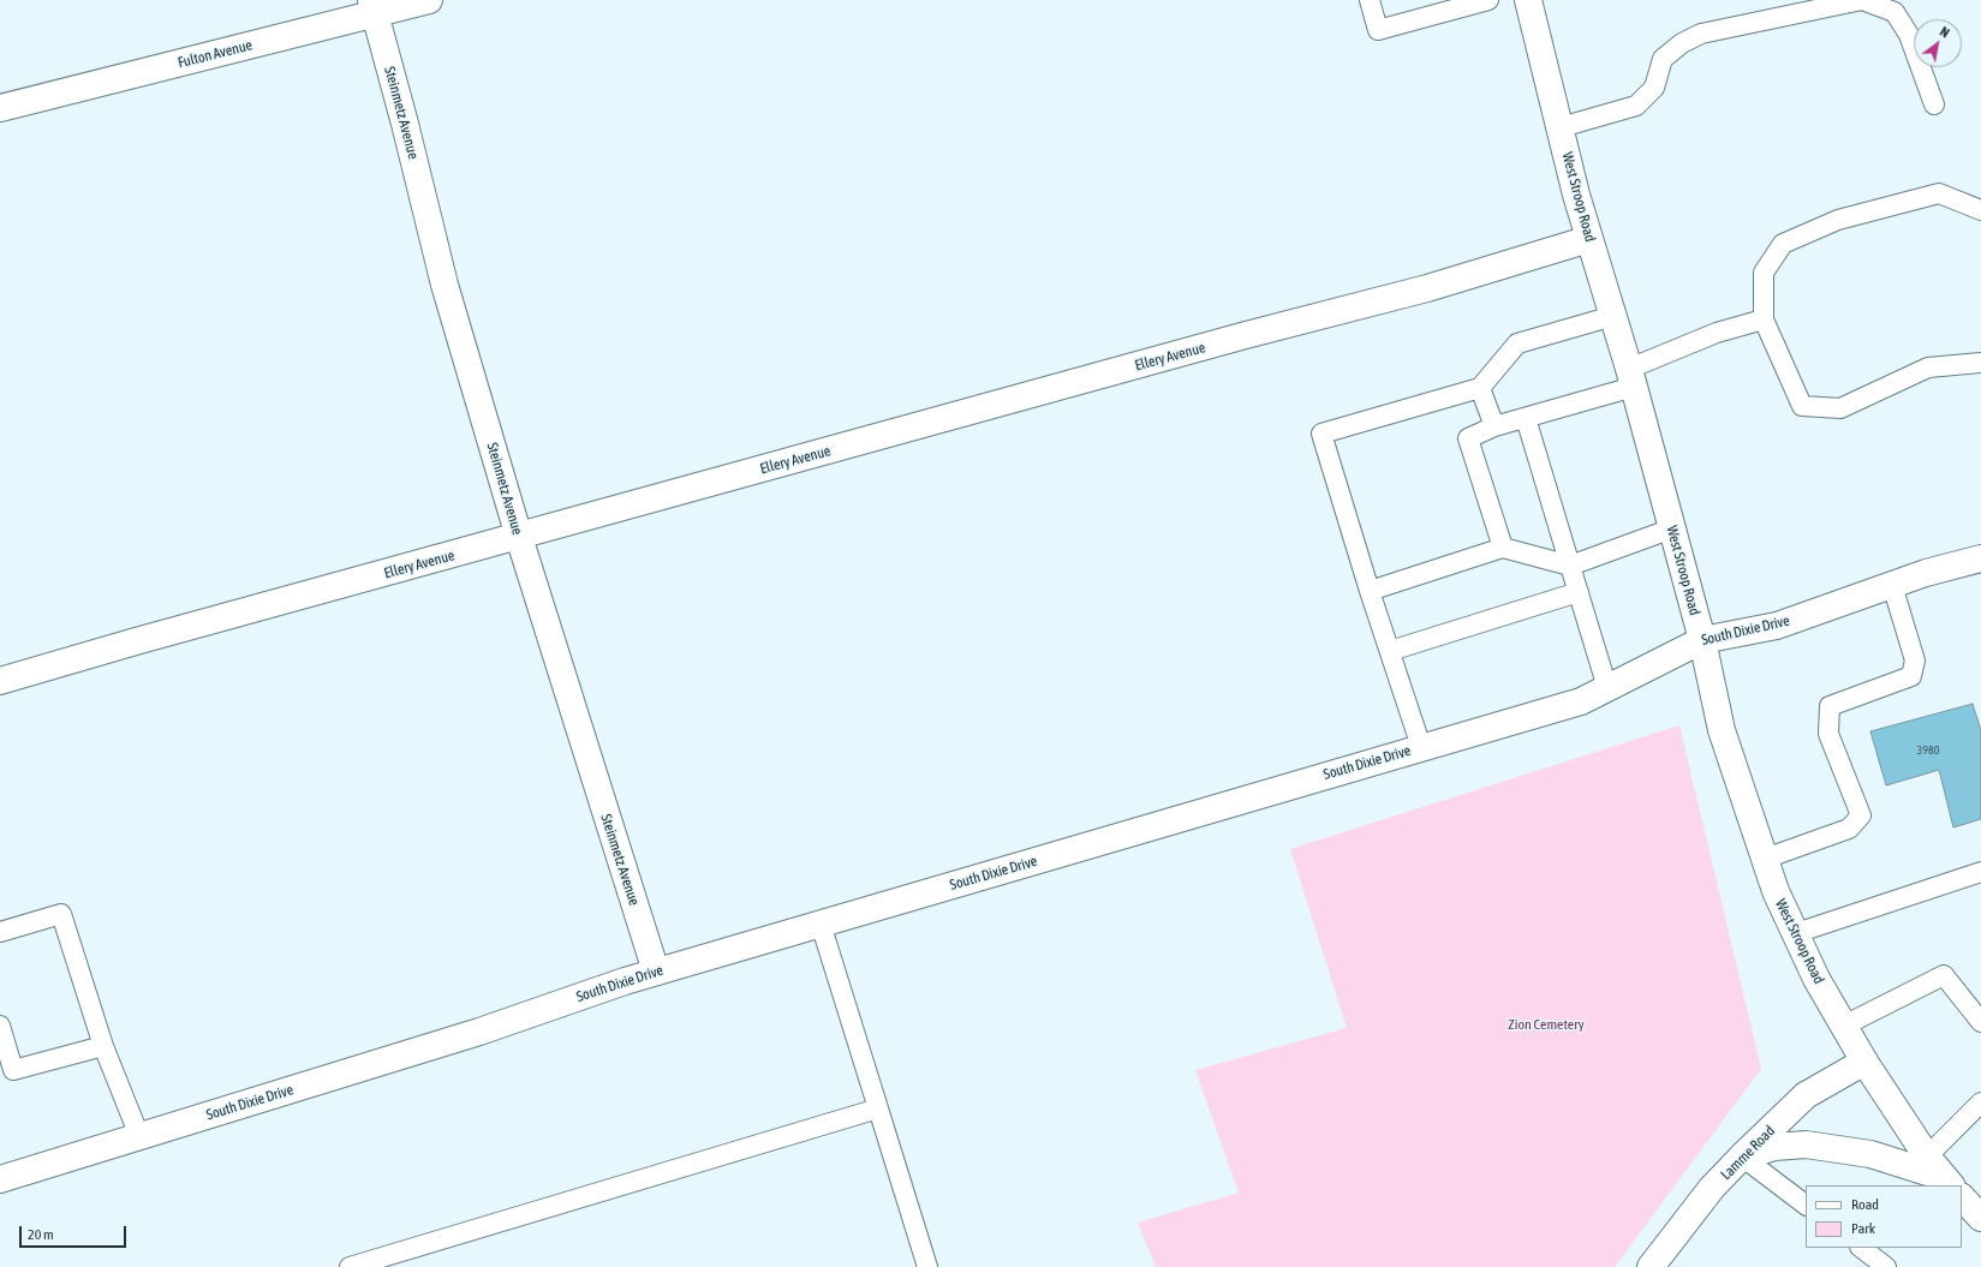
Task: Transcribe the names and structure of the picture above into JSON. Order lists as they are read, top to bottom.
{
  "streets": {
    "street": [
      "Fulton Avenue",
      "Steinmetz Avenue",
      "West Stroop Road",
      "Ellery Avenue",
      "South Dixie Drive",
      "Lamme Road"
    ]
  },
  "crossings": [
    ["Fulton Avenue", "Steinmetz Avenue"],
    ["Steinmetz Avenue", "Ellery Avenue"],
    ["Steinmetz Avenue", "South Dixie Drive"],
    ["West Stroop Road", "Ellery Avenue"],
    ["West Stroop Road", "South Dixie Drive"],
    ["West Stroop Road", "Lamme Road"]
  ],
  "parks": ["Zion Cemetery"],
  "house_numbers": ["3980"],
  "legend": ["Road", "Park"],
  "scale_bar": "20 m",
  "north": "top right"
}
